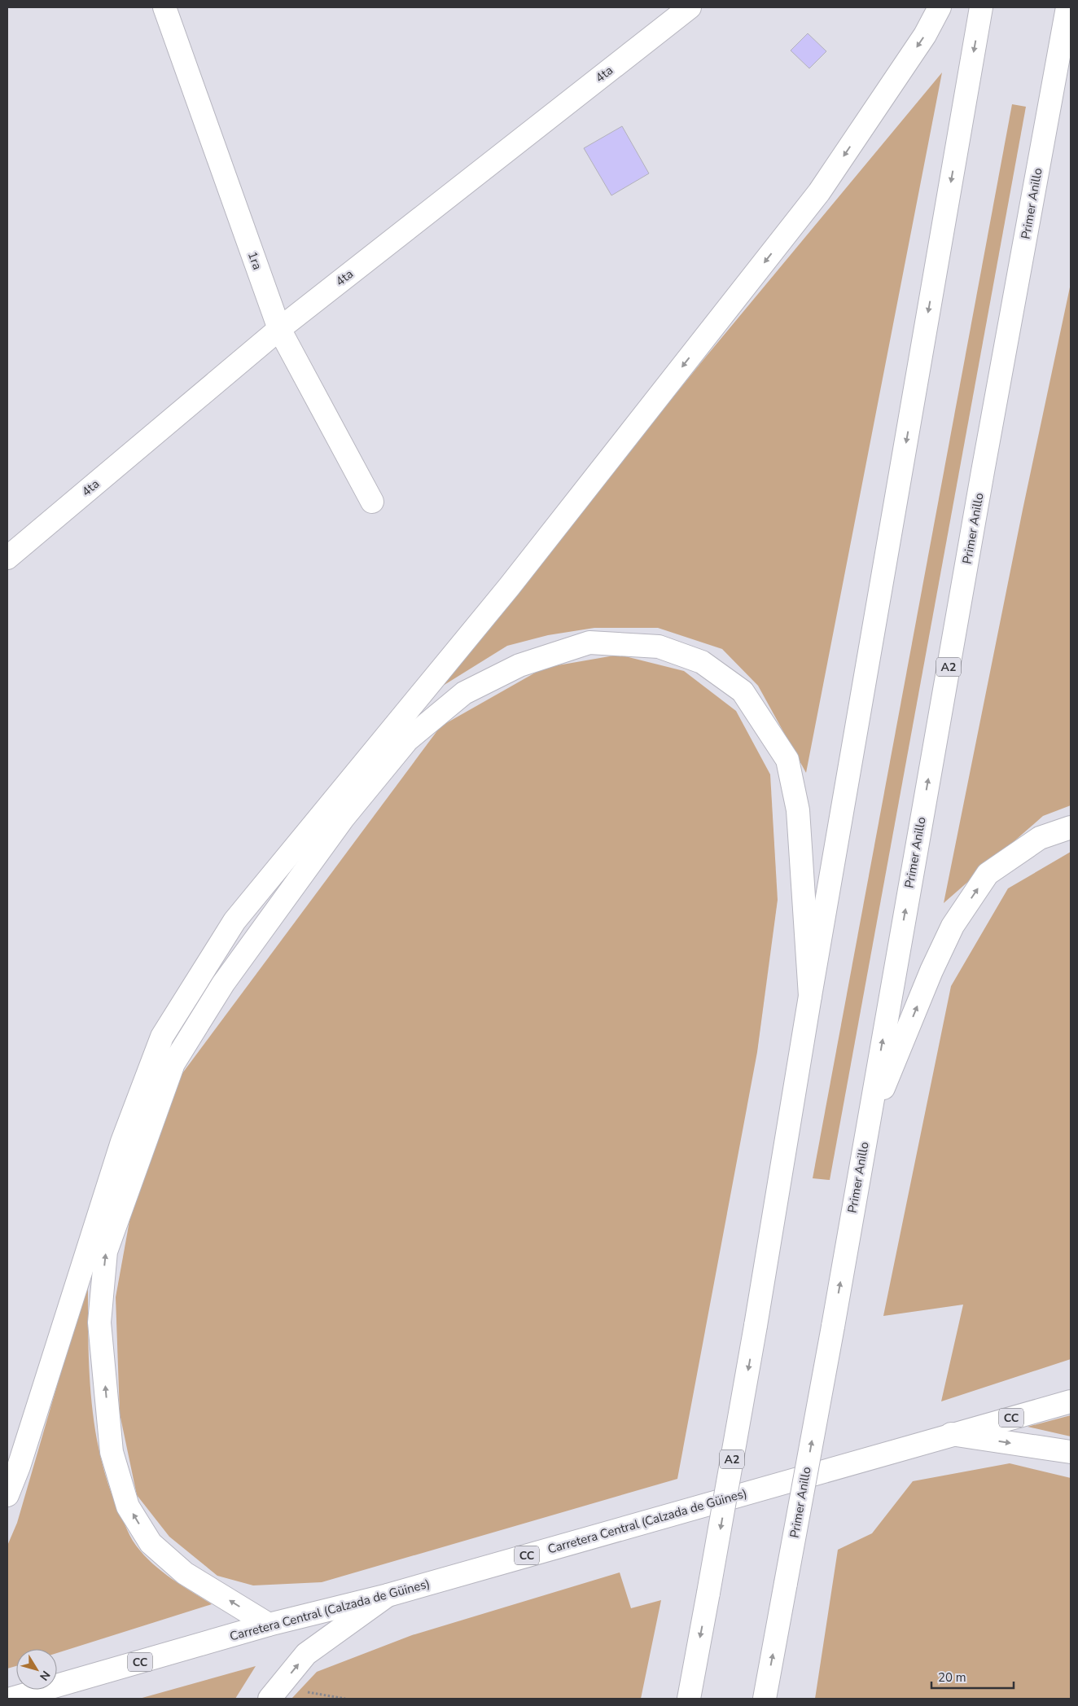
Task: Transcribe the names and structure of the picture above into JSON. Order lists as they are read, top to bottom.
{
  "streets": {
    "main road": [
      "4ta",
      "Primer Anillo",
      "1ra",
      "A2",
      "CC",
      "Carretera Central (Calzada de Güines)"
    ]
  },
  "crossings": [
    ["4ta", "1ra"]
  ],
  "scale_bar": "20 m",
  "north": "bottom right"
}
